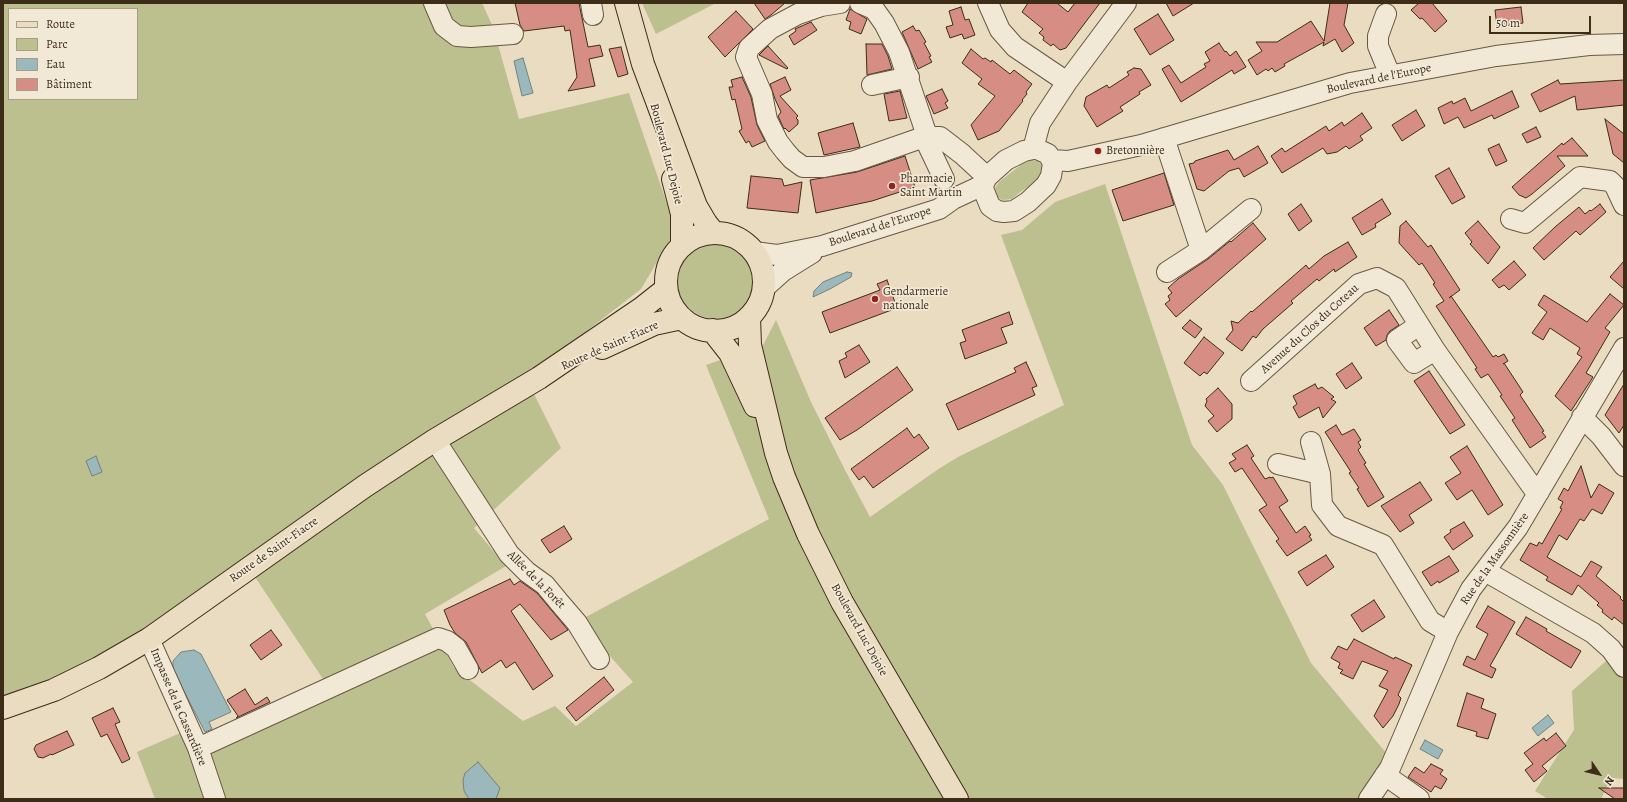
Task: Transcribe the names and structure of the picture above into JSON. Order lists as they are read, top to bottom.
{
  "streets": {
    "main road": ["Boulevard Luc Dejoie", "Route de Saint-Fiacre"],
    "street": [
      "Boulevard de l'Europe",
      "Avenue du Clos du Coteau",
      "Rue de la Massonnière",
      "Allée de la Forêt",
      "Impasse de la Cassardière"
    ]
  },
  "crossings": [
    ["Boulevard de l'Europe", "Boulevard Luc Dejoie"],
    ["Boulevard de l'Europe", "Route de Saint-Fiacre"],
    ["Boulevard Luc Dejoie", "Route de Saint-Fiacre"],
    ["Avenue du Clos du Coteau", "Rue de la Massonnière"],
    ["Route de Saint-Fiacre", "Allée de la Forêt"],
    ["Route de Saint-Fiacre", "Impasse de la Cassardière"]
  ],
  "places": ["Bretonnière", "Pharmacie Saint Martin", "Gendarmerie nationale"],
  "legend": [
    "Route",
    "Parc",
    "Eau",
    "Bâtiment"
  ],
  "scale_bar": "50 m",
  "north": "bottom right"
}
